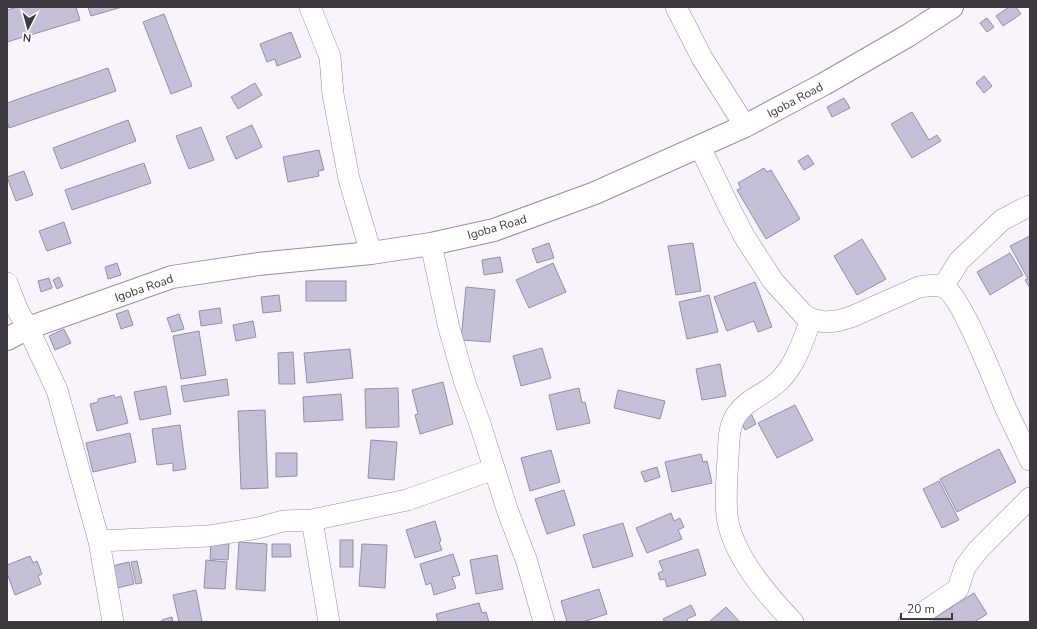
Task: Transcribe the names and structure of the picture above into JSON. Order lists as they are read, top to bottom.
{
  "streets": {
    "street": ["Igoba Road"]
  },
  "scale_bar": "20 m",
  "north": "bottom"
}
